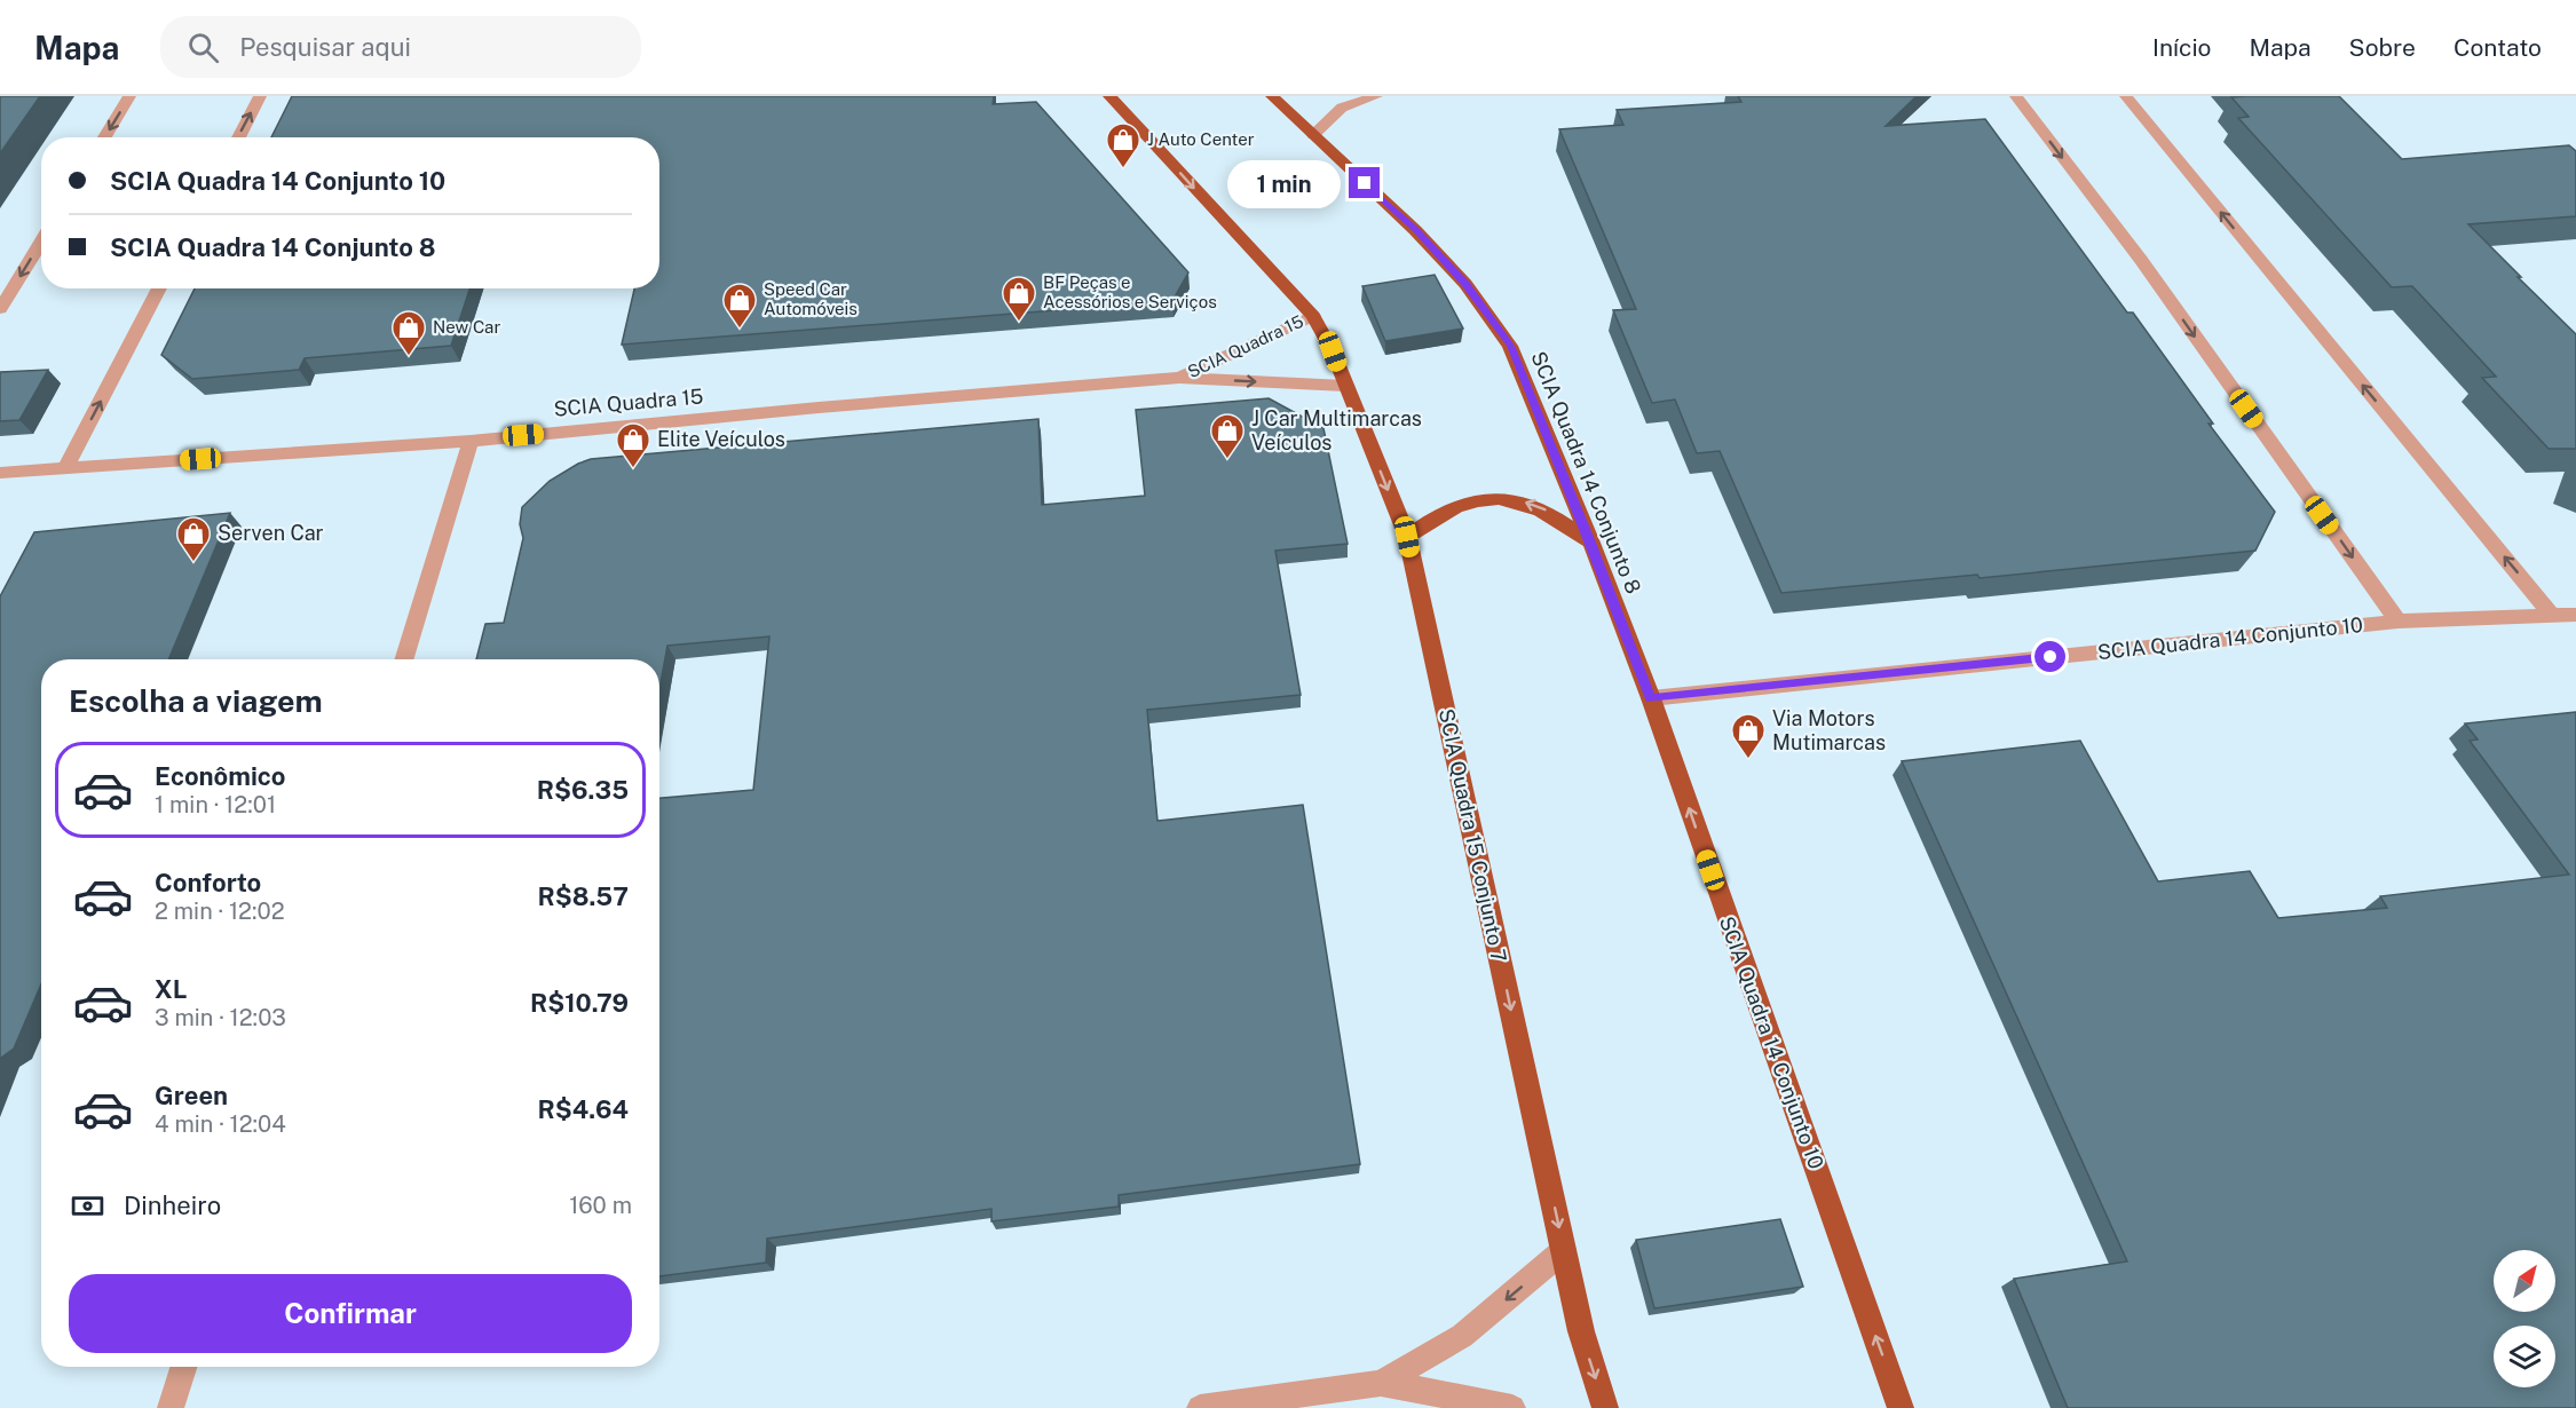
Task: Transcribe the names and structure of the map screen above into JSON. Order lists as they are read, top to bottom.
{
  "streets": {
    "main road": ["SCIA Quadra 14 Conjunto 8", "SCIA Quadra 14 Conjunto 10", "SCIA Quadra 15 Conjunto 7"],
    "street": ["SCIA Quadra 15"]
  },
  "crossings": [
    ["SCIA Quadra 15", "SCIA Quadra 15 Conjunto 7"],
    ["SCIA Quadra 14 Conjunto 8", "SCIA Quadra 14 Conjunto 10"]
  ],
  "one_way": ["SCIA Quadra 14 Conjunto 10", "SCIA Quadra 15 Conjunto 7"],
  "places": {
    "shop": [
      "J Auto Center",
      "BF Peças e Acessórios e Serviços",
      "Speed Car Automóveis",
      "New Car",
      "J Car Multimarcas Veículos",
      "Elite Veículos",
      "Serven Car",
      "Via Motors Mutimarcas"
    ]
  },
  "north": "top right",
  "page": {
    "header": "Mapa",
    "search": "Pesquisar aqui",
    "nav": [
      "Início",
      "Mapa",
      "Sobre",
      "Contato"
    ],
    "banner": ["SCIA Quadra 14 Conjunto 10", "SCIA Quadra 14 Conjunto 8"],
    "bubble": "1 min",
    "heading": "Escolha a viagem",
    "list": [
      {
        "name": "Econômico",
        "note": "1 min · 12:01",
        "value": "R$6.35"
      },
      {
        "name": "Conforto",
        "note": "2 min · 12:02",
        "value": "R$8.57"
      },
      {
        "name": "XL",
        "note": "3 min · 12:03",
        "value": "R$10.79"
      },
      {
        "name": "Green",
        "note": "4 min · 12:04",
        "value": "R$4.64"
      }
    ],
    "pay": ["Dinheiro", "160 m"],
    "buttons": "Confirmar"
  }
}
